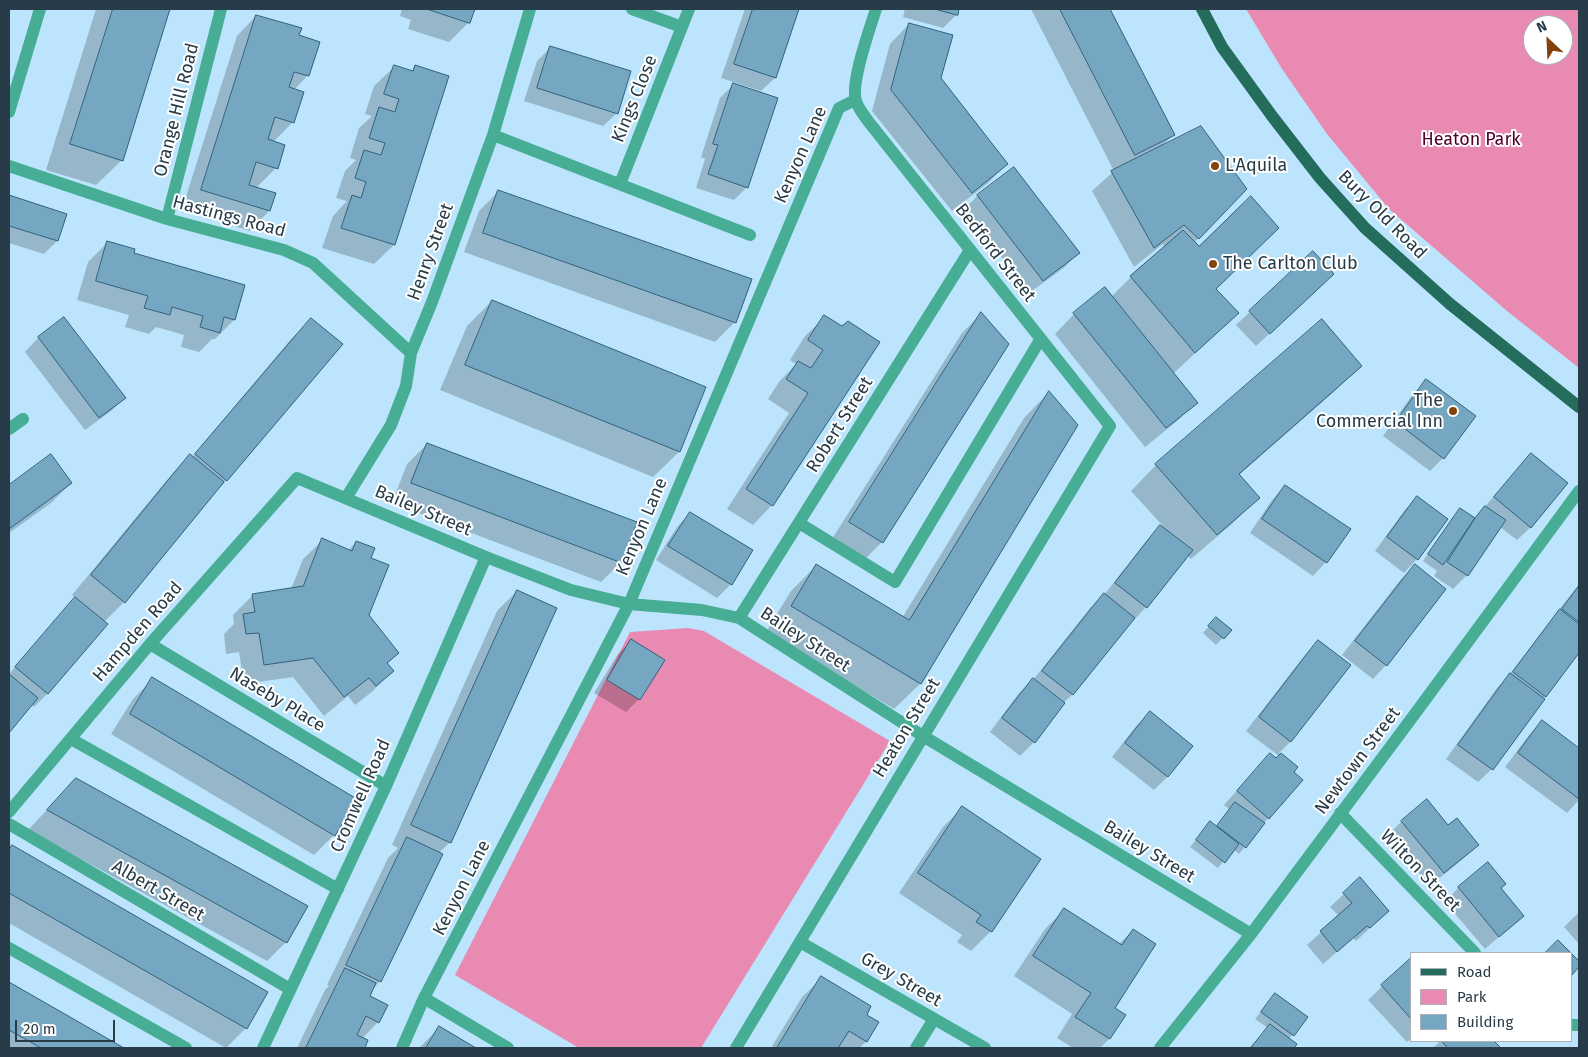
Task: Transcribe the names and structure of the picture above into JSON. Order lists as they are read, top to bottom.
{
  "streets": {
    "main road": ["Bury Old Road"],
    "street": [
      "Kings Close",
      "Orange Hill Road",
      "Kenyon Lane",
      "Hastings Road",
      "Henry Street",
      "Bedford Street",
      "Robert Street",
      "Bailey Street",
      "Hampden Road",
      "Naseby Place",
      "Heaton Street",
      "Newtown Street",
      "Cromwell Road",
      "Wilton Street",
      "Albert Street",
      "Grey Street"
    ]
  },
  "crossings": [
    ["Orange Hill Road", "Hastings Road"],
    ["Kenyon Lane", "Bedford Street"],
    ["Kenyon Lane", "Bailey Street"],
    ["Hastings Road", "Henry Street"],
    ["Henry Street", "Bailey Street"],
    ["Bedford Street", "Robert Street"],
    ["Bedford Street", "Heaton Street"],
    ["Robert Street", "Bailey Street"],
    ["Bailey Street", "Hampden Road"],
    ["Bailey Street", "Heaton Street"],
    ["Bailey Street", "Newtown Street"],
    ["Bailey Street", "Cromwell Road"],
    ["Hampden Road", "Naseby Place"],
    ["Naseby Place", "Cromwell Road"],
    ["Heaton Street", "Grey Street"],
    ["Newtown Street", "Wilton Street"],
    ["Cromwell Road", "Albert Street"]
  ],
  "parks": ["Heaton Park"],
  "places": ["L'Aquila", "The Carlton Club", "The Commercial Inn"],
  "legend": ["Road", "Park", "Building"],
  "scale_bar": "20 m",
  "north": "top left"
}
